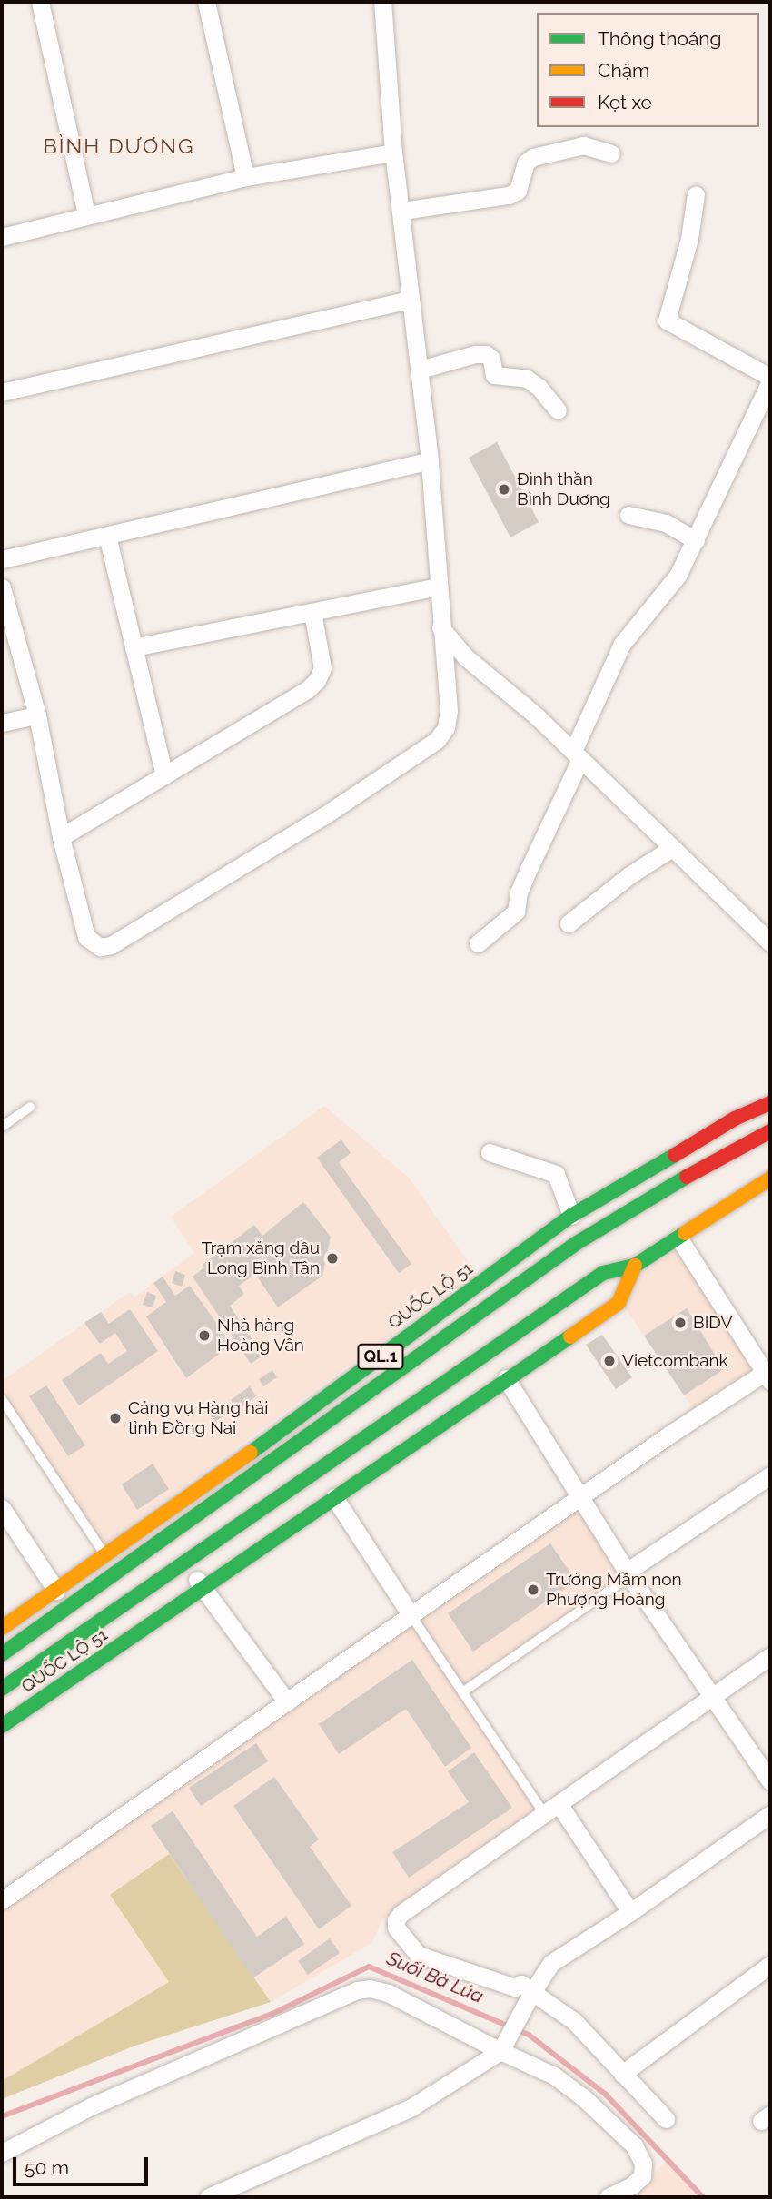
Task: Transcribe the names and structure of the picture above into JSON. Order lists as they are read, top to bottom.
{
  "streets": {
    "main road": ["QUỐC LỘ 51", "QL.1"]
  },
  "districts": ["BÌNH DƯƠNG"],
  "water": ["Suối Bà Lúa"],
  "places": [
    "Đình thần Bình Dương",
    "Trạm xăng dầu Long Bình Tân",
    "BIDV",
    "Nhà hàng Hoàng Vân",
    "Vietcombank",
    "Cảng vụ Hàng hải tỉnh Đồng Nai",
    "Trường Mầm non Phượng Hoàng"
  ],
  "legend": ["Thông thoáng", "Chậm", "Kẹt xe"],
  "scale_bar": "50 m"
}
